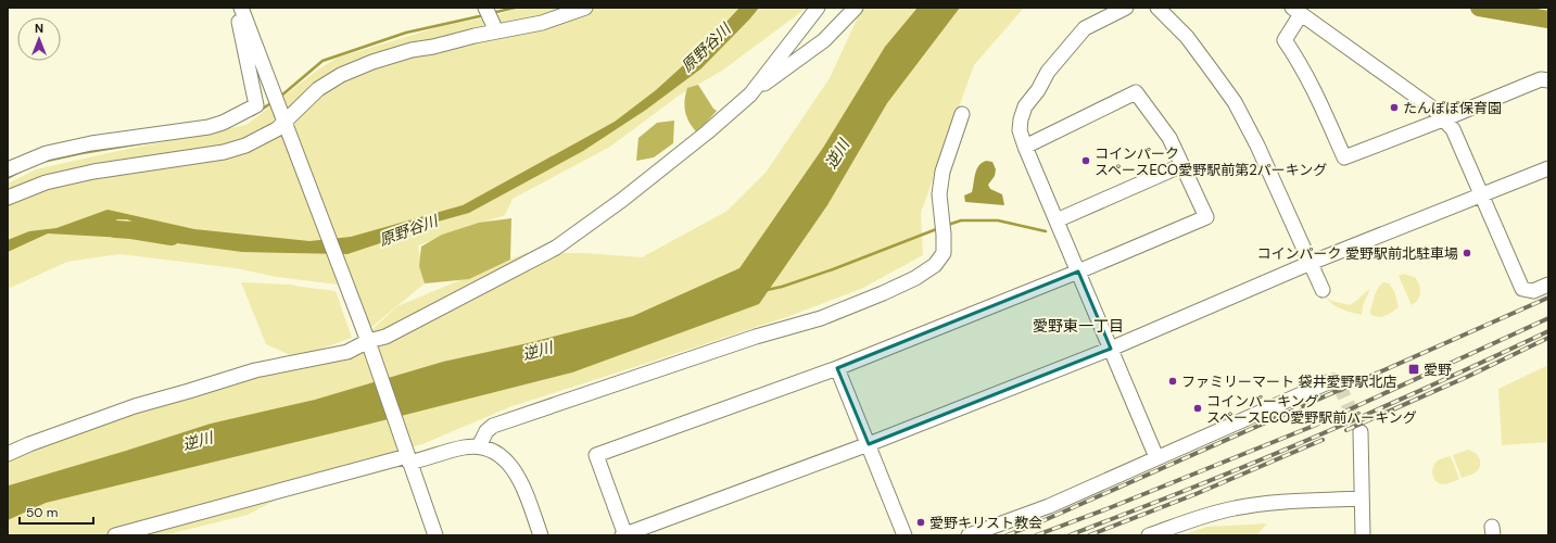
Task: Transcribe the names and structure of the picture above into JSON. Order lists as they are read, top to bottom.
{
  "districts": ["愛野東一丁目"],
  "water": ["原野谷川", "逆川"],
  "places": {
    "other": [
      "たんぽぽ保育園",
      "コインパーク スペースECO愛野駅前第2パーキング",
      "コインパーク 愛野駅前北駐車場",
      "ファミリーマート 袋井愛野駅北店",
      "コインパーキング スペースECO愛野駅前パーキング",
      "愛野キリスト教会"
    ],
    "transit": ["愛野"]
  },
  "scale_bar": "50 m",
  "north": "top"
}
